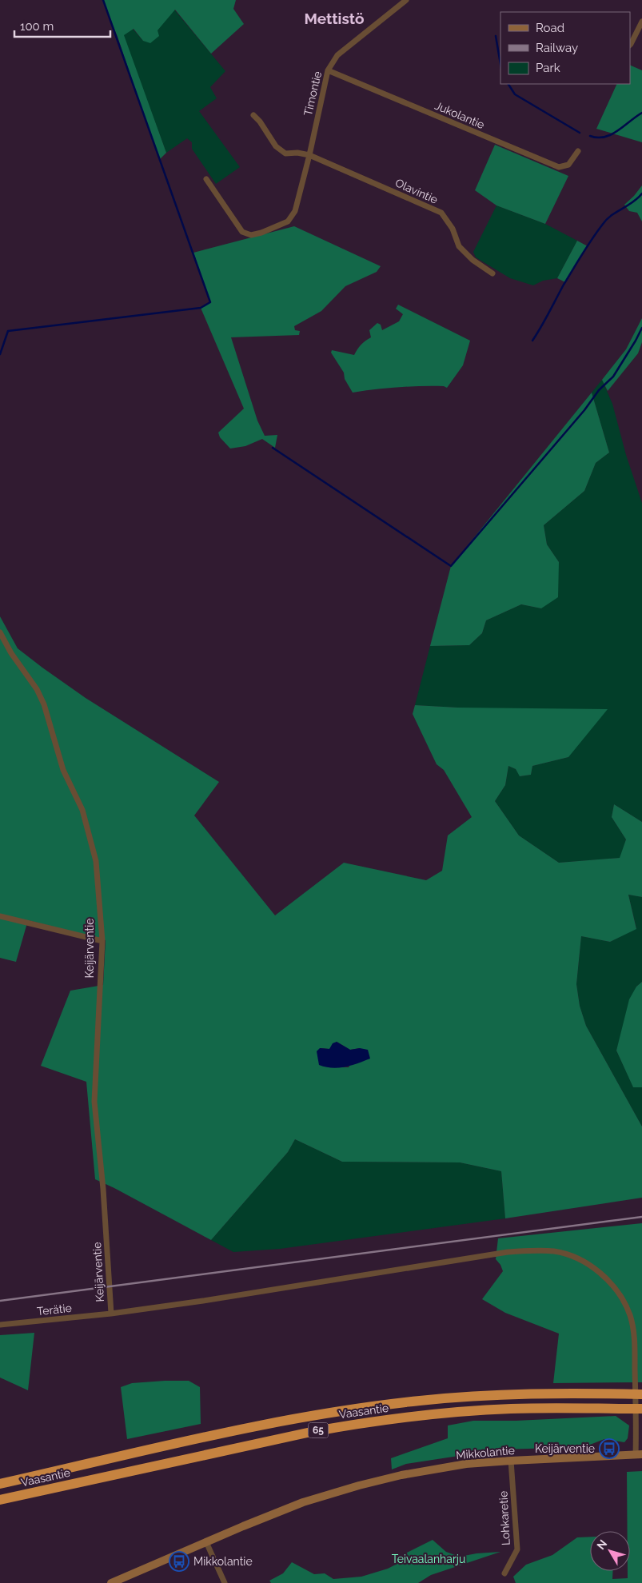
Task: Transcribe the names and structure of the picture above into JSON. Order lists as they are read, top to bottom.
{
  "streets": {
    "highway": ["Vaasantie", "65"],
    "main road": ["Mikkolantie"],
    "street": [
      "Timontie",
      "Jukolantie",
      "Olavintie",
      "Keijärventie",
      "Terätie",
      "Lohkaretie"
    ]
  },
  "crossings": [
    ["Timontie", "Jukolantie"],
    ["Timontie", "Olavintie"],
    ["Keijärventie", "Terätie"],
    ["Keijärventie", "Mikkolantie"],
    ["Mikkolantie", "Lohkaretie"]
  ],
  "districts": ["Mettistö"],
  "parks": ["Teivaalanharju"],
  "places": {
    "bus stop": ["Keijärventie", "Mikkolantie"]
  },
  "legend": ["Road", "Railway", "Park"],
  "scale_bar": "100 m",
  "north": "top left"
}
